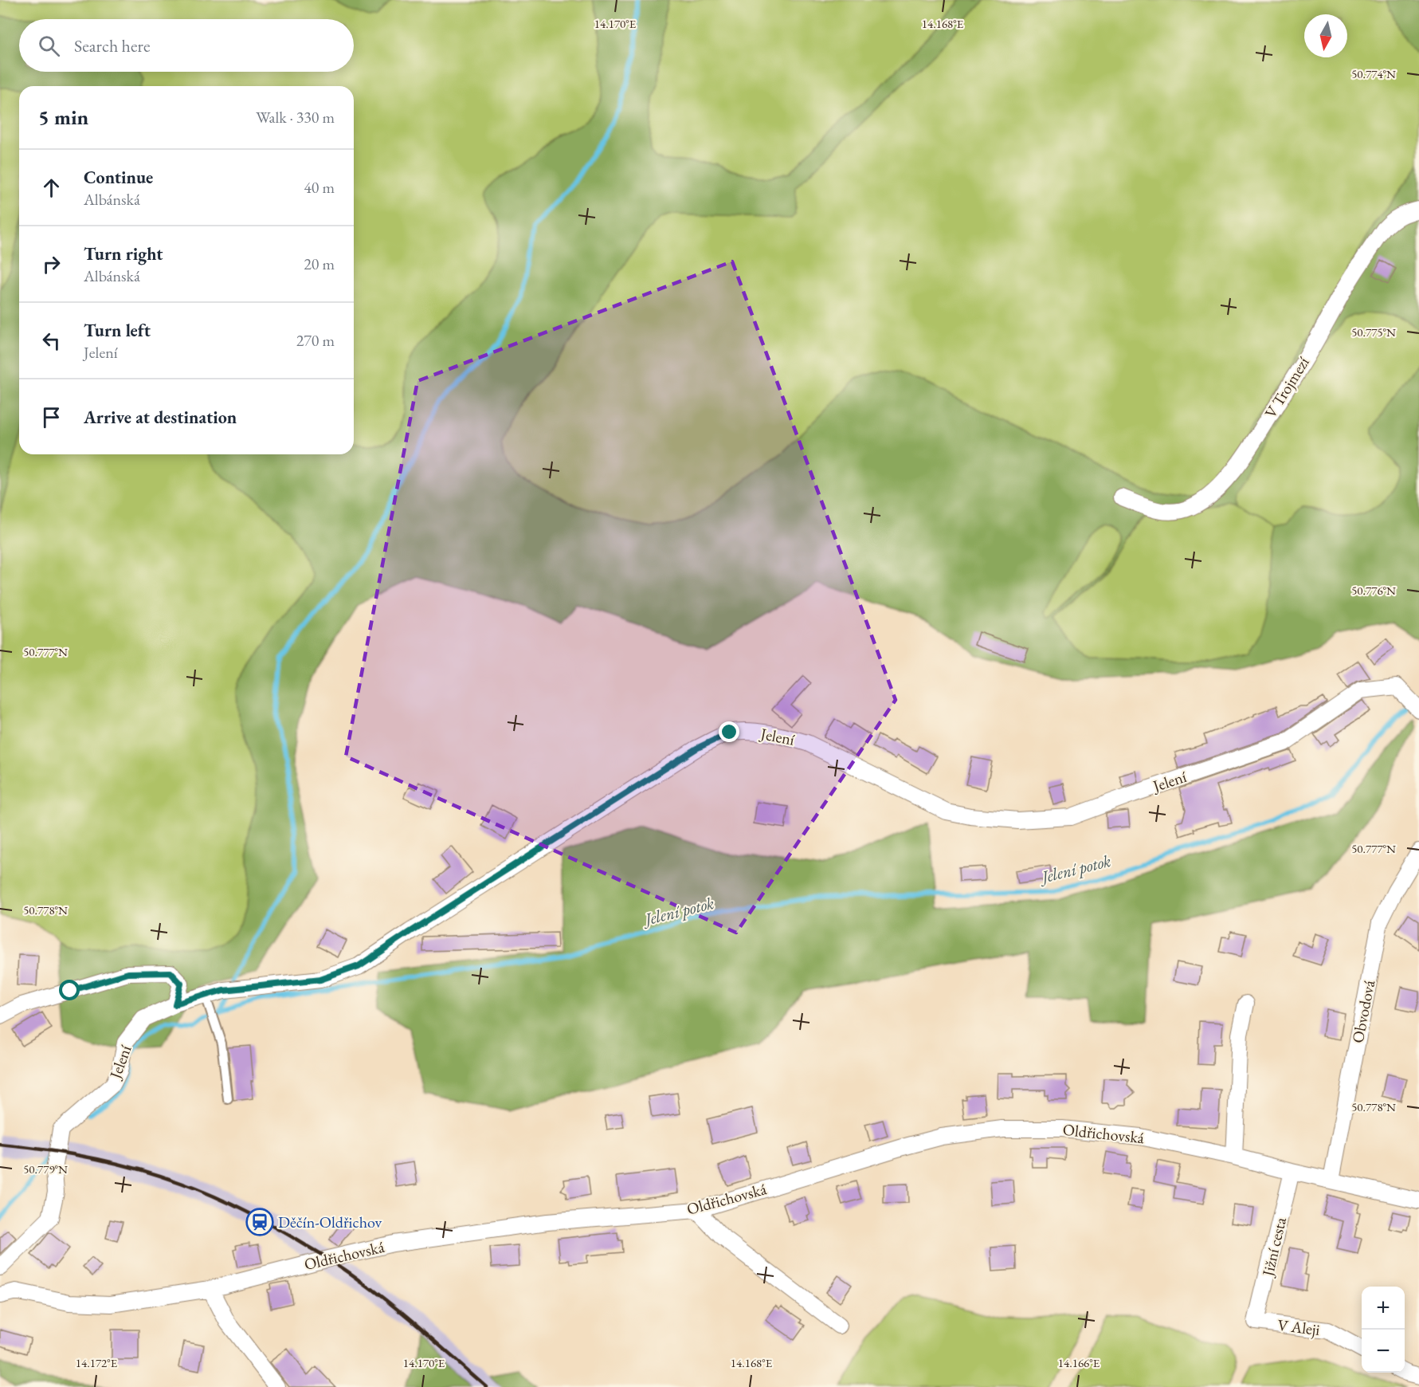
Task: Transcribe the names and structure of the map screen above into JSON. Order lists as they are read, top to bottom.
{
  "streets": {
    "street": [
      "V Trojmezí",
      "Jelení",
      "Obvodová",
      "Oldřichovská",
      "Jižní cesta",
      "V Aleji"
    ]
  },
  "crossings": [
    ["Obvodová", "Oldřichovská"],
    ["Oldřichovská", "Jižní cesta"],
    ["Jižní cesta", "V Aleji"]
  ],
  "water": ["Jelení potok"],
  "places": {
    "station": ["Děčín-Oldřichov"]
  },
  "north": "bottom",
  "page": {
    "search": "Search here",
    "heading": ["5 min", "Walk · 330 m"],
    "list": [
      ["Continue", "Albánská", "40 m"],
      ["Turn right", "Albánská", "20 m"],
      ["Turn left", "Jelení", "270 m"],
      "Arrive at destination"
    ],
    "map_buttons": ["+", "−"]
  },
  "coordinates": [
    "14.170°E",
    "14.168°E",
    "50.774°N",
    "50.775°N",
    "50.776°N",
    "50.777°N",
    "50.778°N",
    "50.779°N",
    "14.172°E",
    "14.166°E"
  ]
}
